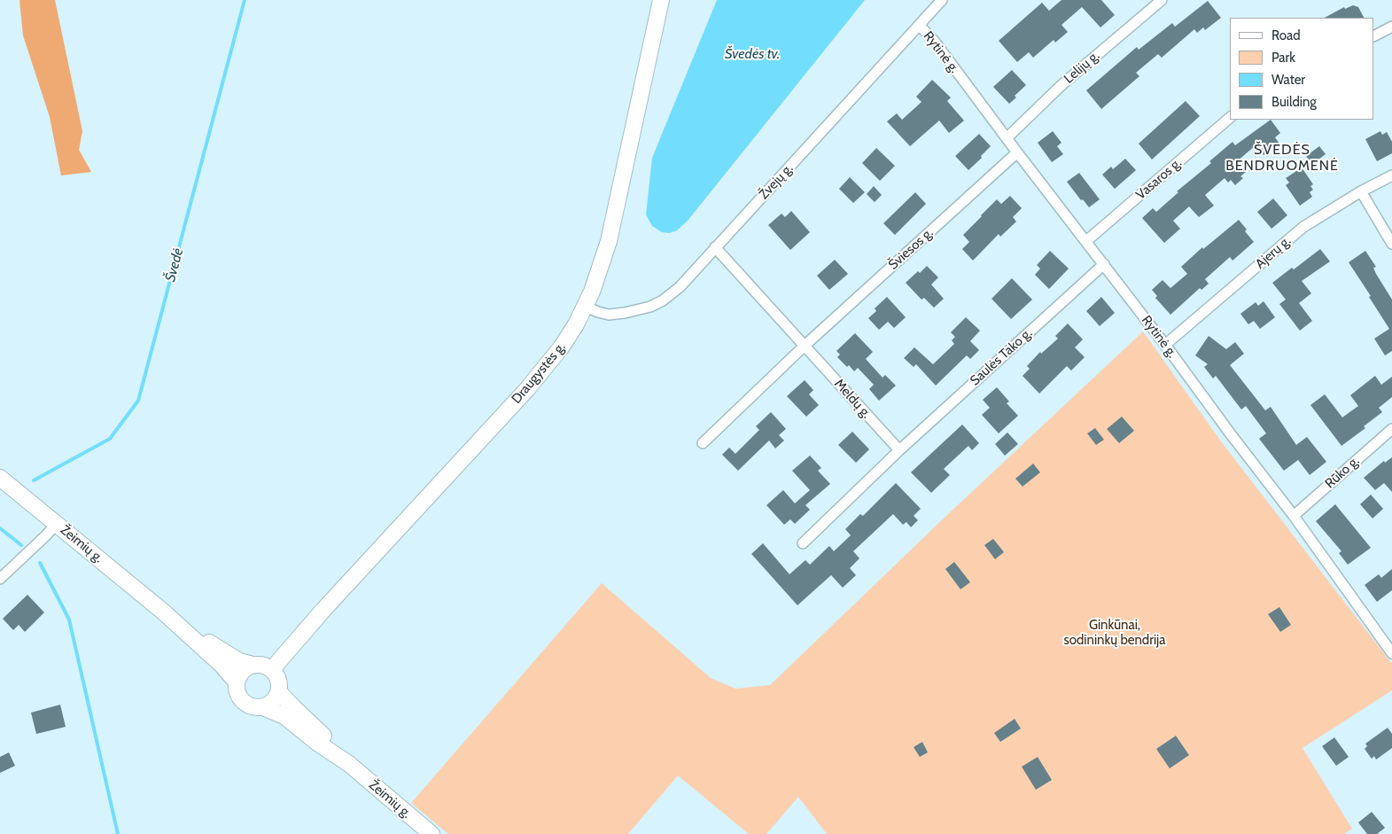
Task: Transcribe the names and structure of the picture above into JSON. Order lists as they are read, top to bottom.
{
  "streets": {
    "main road": ["Draugystės g.", "Žeimių g."],
    "street": [
      "Rytinė g.",
      "Lelijų g.",
      "Vasaros g.",
      "Žvejų g.",
      "Šviesos g.",
      "Ajerų g.",
      "Saulės Tako g.",
      "Meldų g.",
      "Rūko g."
    ]
  },
  "crossings": [
    ["Rytinė g.", "Lelijų g."],
    ["Rytinė g.", "Vasaros g."],
    ["Rytinė g.", "Žvejų g."],
    ["Rytinė g.", "Šviesos g."],
    ["Rytinė g.", "Ajerų g."],
    ["Rytinė g.", "Saulės Tako g."],
    ["Rytinė g.", "Rūko g."],
    ["Žvejų g.", "Draugystės g."],
    ["Žvejų g.", "Meldų g."],
    ["Šviesos g.", "Meldų g."],
    ["Saulės Tako g.", "Meldų g."],
    ["Draugystės g.", "Žeimių g."]
  ],
  "districts": ["ŠVEDĖS BENDRUOMENĖ"],
  "water": ["Švedės tv.", "Švedė"],
  "parks": ["Ginkūnai, sodininkų bendrija"],
  "legend": [
    "Road",
    "Park",
    "Water",
    "Building"
  ]
}
